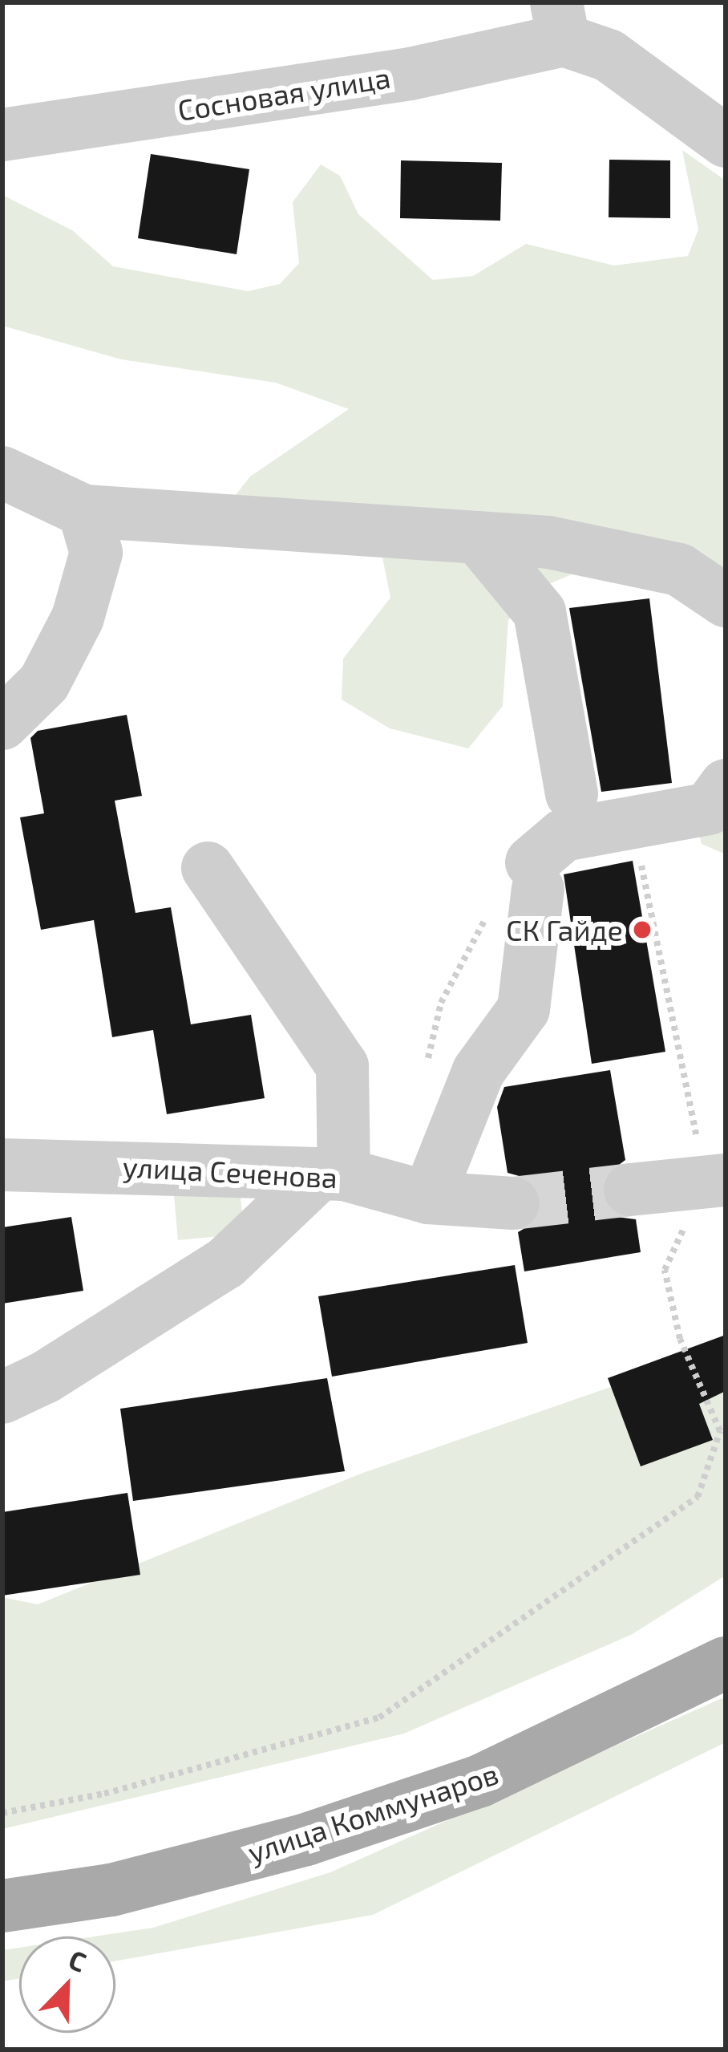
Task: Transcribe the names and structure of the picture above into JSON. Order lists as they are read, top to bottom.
{
  "streets": {
    "main road": ["улица Коммунаров"],
    "street": ["Сосновая улица", "улица Сеченова"]
  },
  "places": ["СК Гайде"],
  "north": "top right"
}
